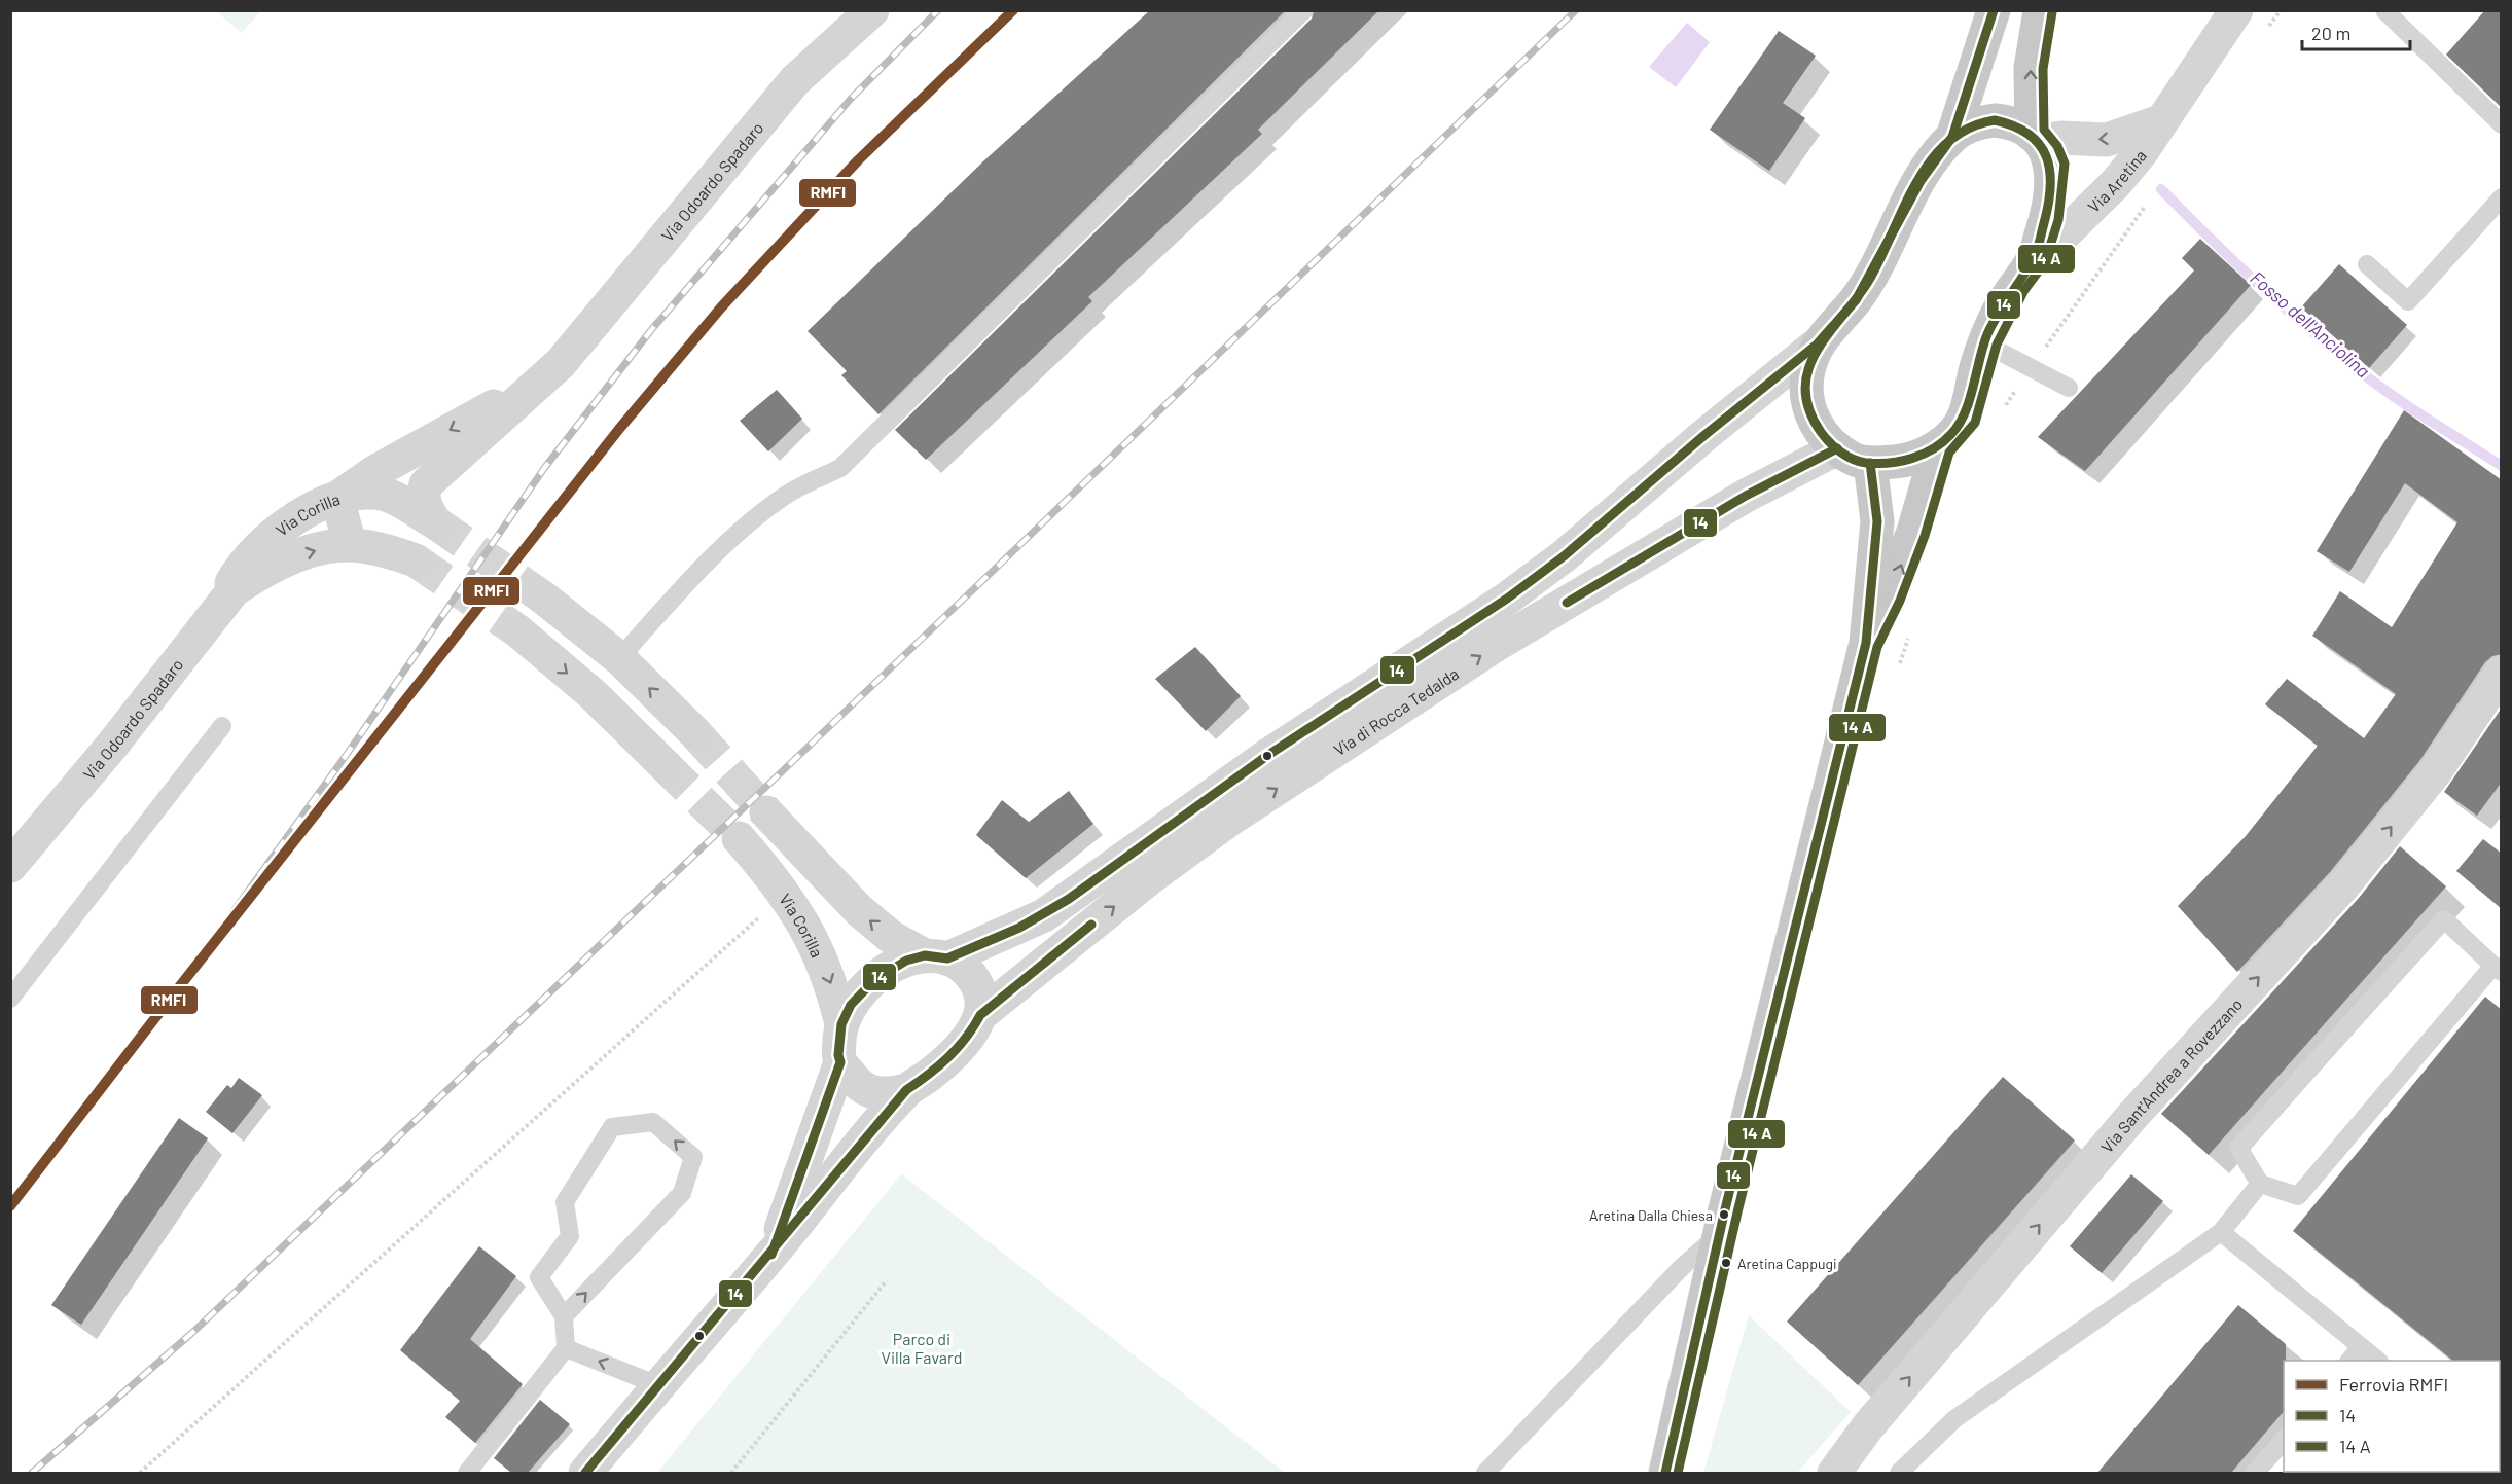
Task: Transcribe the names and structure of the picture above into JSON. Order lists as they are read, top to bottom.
{
  "streets": {
    "street": [
      "Via Aretina",
      "Via Odoardo Spadaro",
      "Via Corilla",
      "Via di Rocca Tedalda",
      "Via Sant'Andrea a Rovezzano"
    ]
  },
  "crossings": [
    ["Via Odoardo Spadaro", "Via Corilla"],
    ["Via Corilla", "Via di Rocca Tedalda"]
  ],
  "one_way": ["Via Sant'Andrea a Rovezzano"],
  "water": ["Fosso dell'Anciolina"],
  "parks": ["Parco di Villa Favard"],
  "places": ["Aretina Dalla Chiesa", "Aretina Cappugi"],
  "lines": ["rail line RMFI", "transit line 14"],
  "legend": ["Ferrovia RMFI", "14", "14 A"],
  "scale_bar": "20 m"
}
